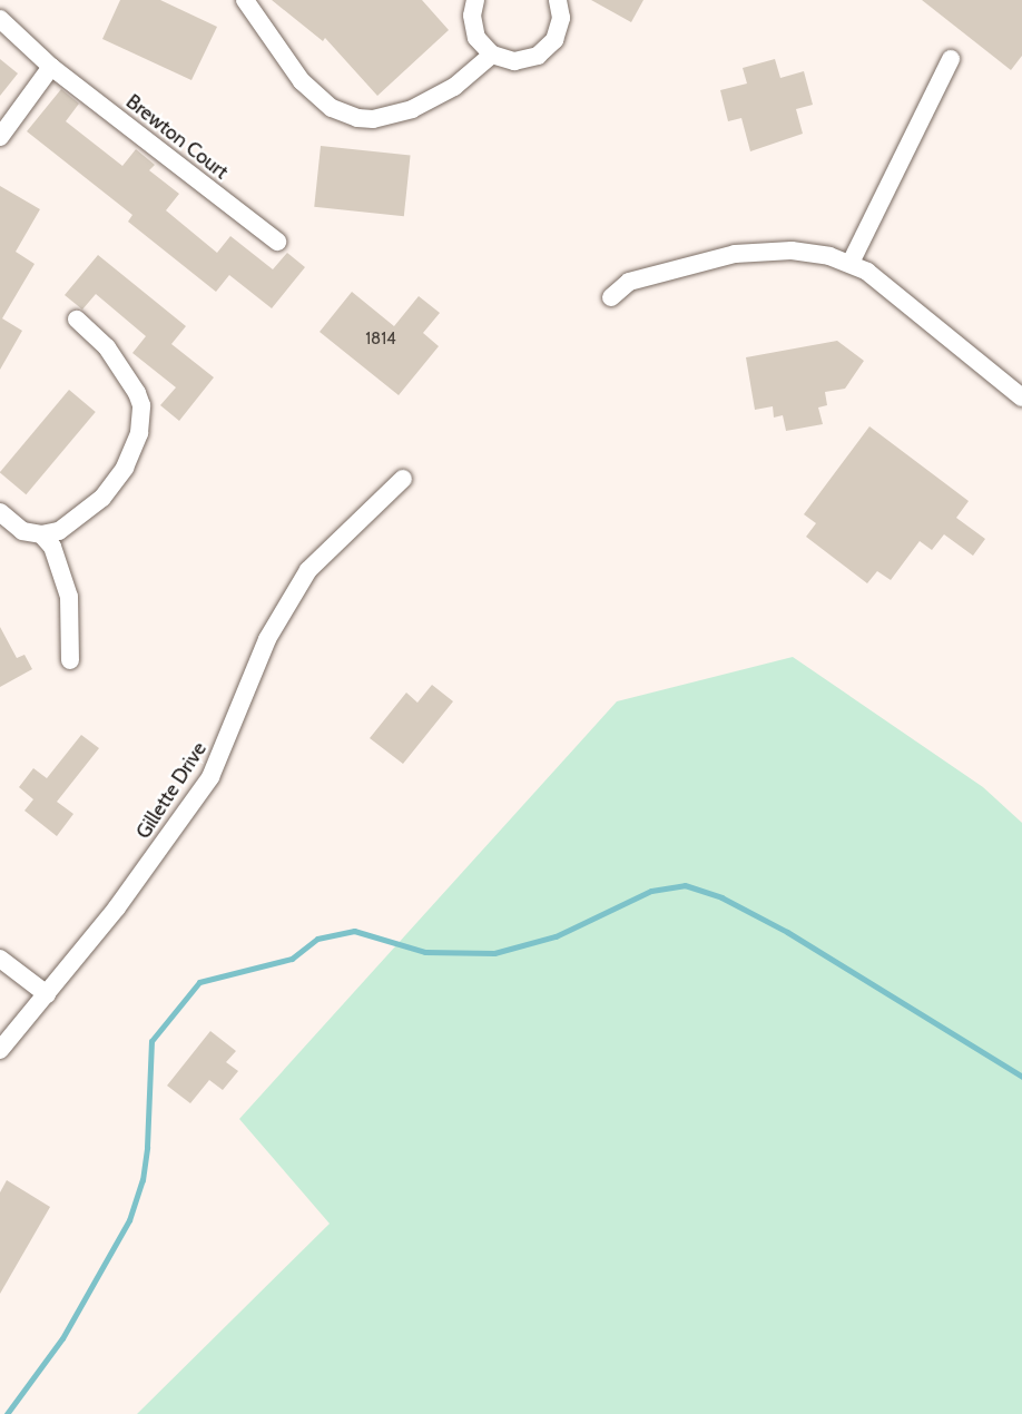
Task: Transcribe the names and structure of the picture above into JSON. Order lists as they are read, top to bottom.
{
  "streets": {
    "street": ["Brewton Court", "Gillette Drive"]
  },
  "house_numbers": ["1814"]
}
